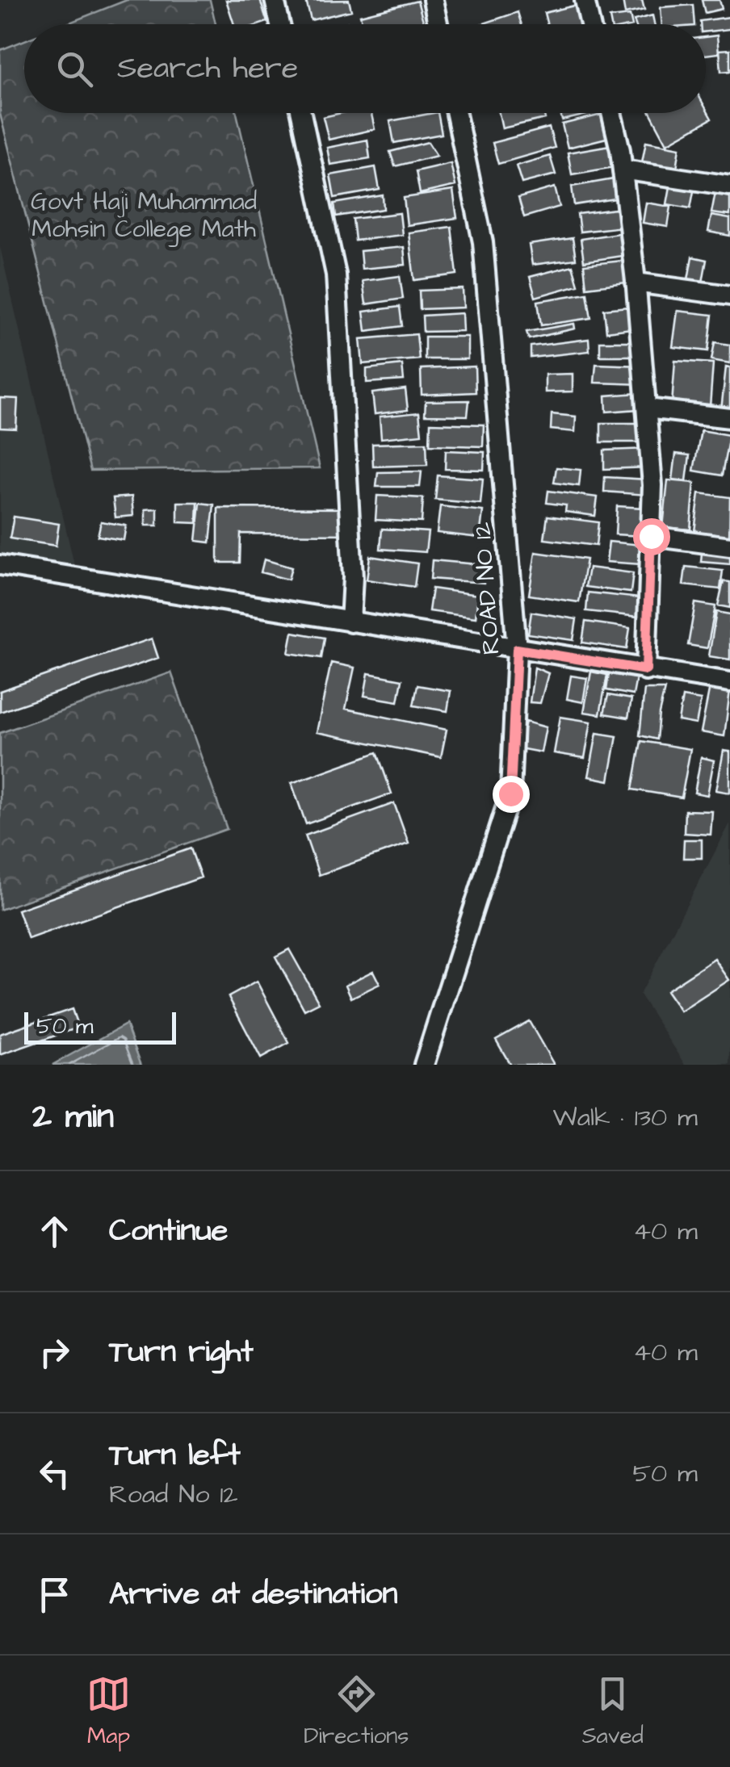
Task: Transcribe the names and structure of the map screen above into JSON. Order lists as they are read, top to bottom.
{
  "streets": {
    "street": ["ROAD NO 12"]
  },
  "parks": ["Govt Haji Muhammad Mohsin College Math"],
  "scale_bar": "50 m",
  "page": {
    "search": "Search here",
    "scale": "50 m",
    "heading": ["2 min", "Walk · 130 m"],
    "list": [
      ["Continue", "40 m"],
      ["Turn right", "40 m"],
      ["Turn left", "Road No 12", "50 m"],
      "Arrive at destination"
    ],
    "nav": ["Map", "Directions", "Saved"]
  }
}
